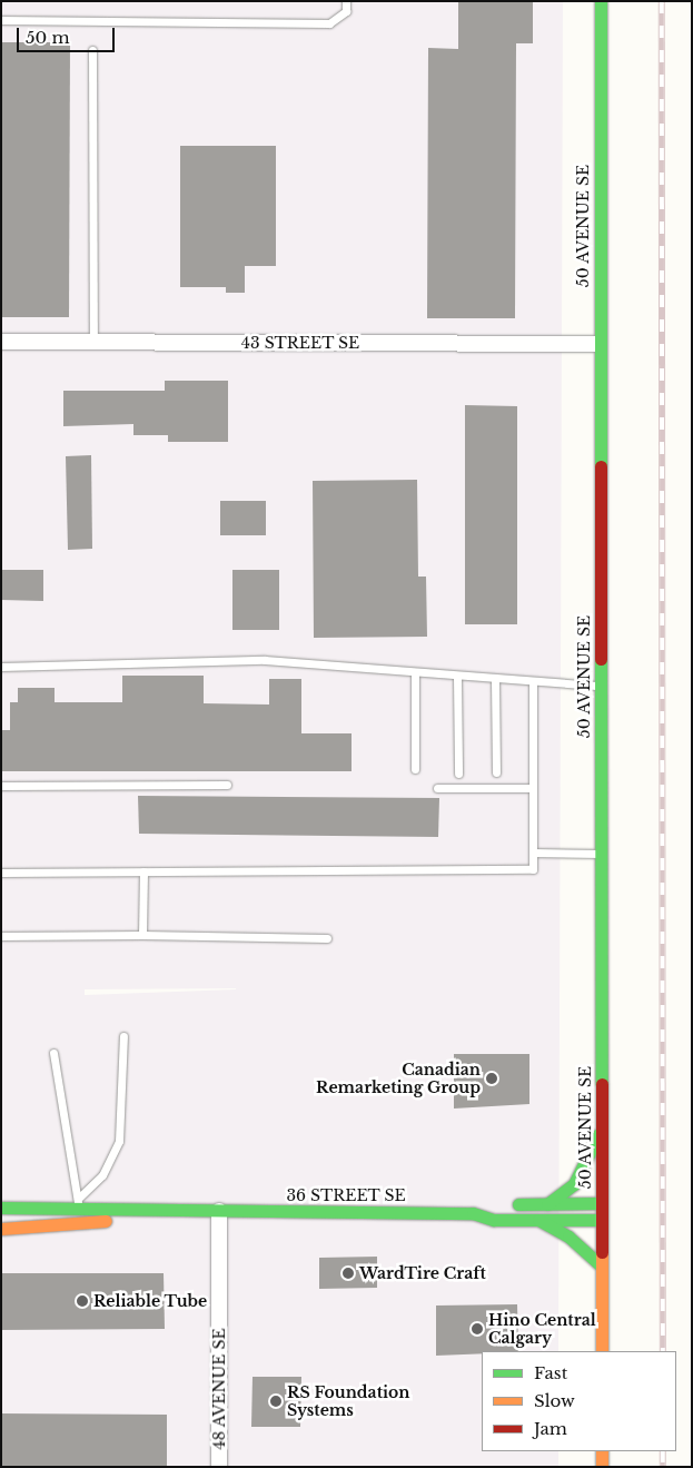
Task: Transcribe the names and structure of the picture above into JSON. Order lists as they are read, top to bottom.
{
  "streets": {
    "street": [
      "50 AVENUE SE",
      "43 STREET SE",
      "36 STREET SE",
      "48 AVENUE SE"
    ]
  },
  "crossings": [
    ["50 AVENUE SE", "43 STREET SE"],
    ["50 AVENUE SE", "36 STREET SE"],
    ["36 STREET SE", "48 AVENUE SE"]
  ],
  "places": [
    "Canadian Remarketing Group",
    "WardTire Craft",
    "Reliable Tube",
    "Hino Central Calgary",
    "RS Foundation Systems"
  ],
  "legend": ["Fast", "Slow", "Jam"],
  "scale_bar": "50 m"
}
